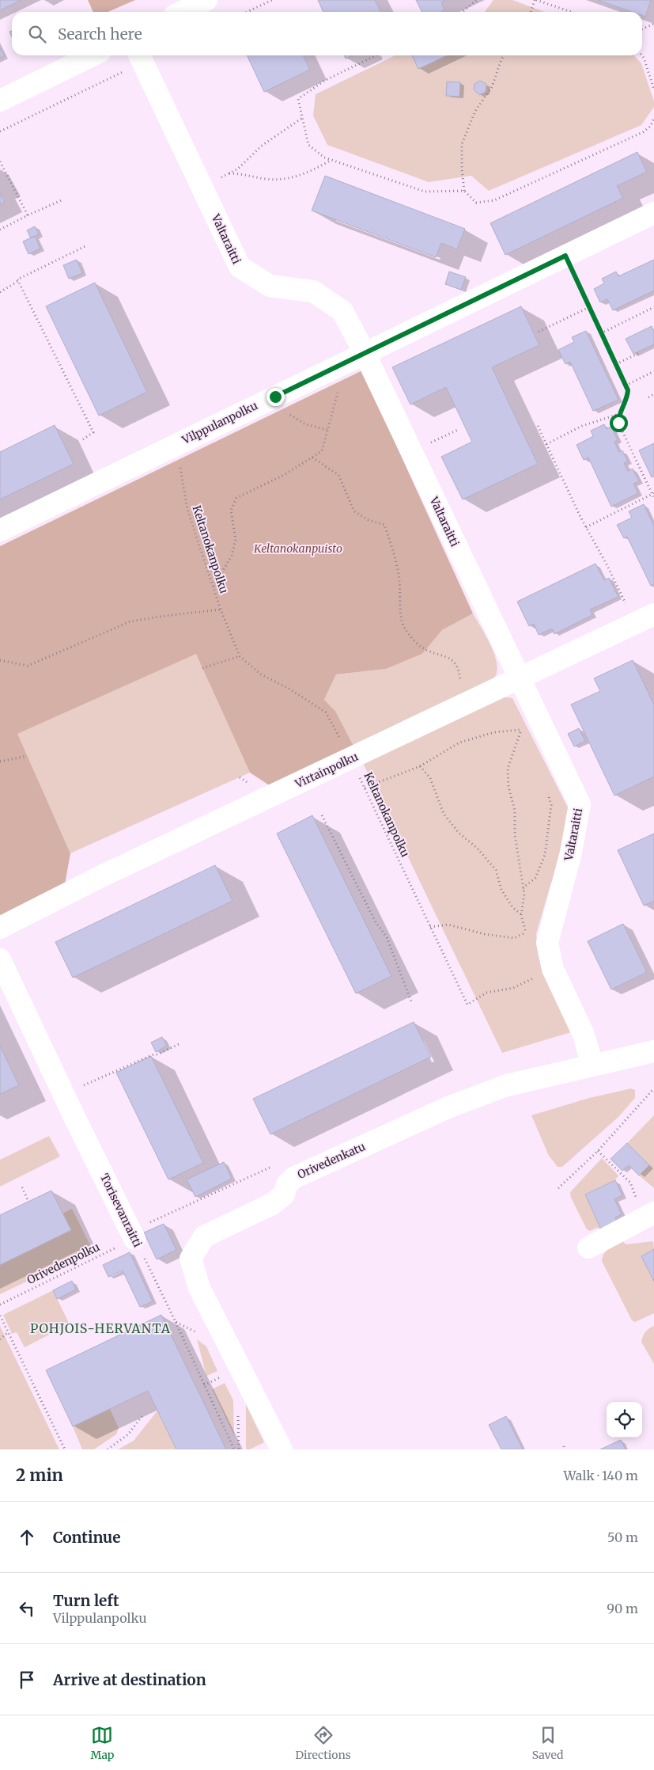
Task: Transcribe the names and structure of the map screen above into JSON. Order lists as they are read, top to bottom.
{
  "streets": {
    "street": [
      "Valtaraitti",
      "Vilppulanpolku",
      "Virtainpolku",
      "Orivedenkatu",
      "Torisevanraitti"
    ],
    "path": ["Keltanokanpolku", "Orivedenpolku"]
  },
  "crossings": [
    ["Valtaraitti", "Vilppulanpolku"],
    ["Valtaraitti", "Keltanokanpolku"],
    ["Valtaraitti", "Virtainpolku"],
    ["Valtaraitti", "Orivedenkatu"],
    ["Vilppulanpolku", "Keltanokanpolku"],
    ["Keltanokanpolku", "Virtainpolku"],
    ["Torisevanraitti", "Orivedenpolku"]
  ],
  "districts": ["POHJOIS-HERVANTA"],
  "parks": ["Keltanokanpuisto"],
  "page": {
    "search": "Search here",
    "heading": ["2 min", "Walk · 140 m"],
    "list": [
      ["Continue", "50 m"],
      ["Turn left", "Vilppulanpolku", "90 m"],
      "Arrive at destination"
    ],
    "nav": ["Map", "Directions", "Saved"]
  }
}
